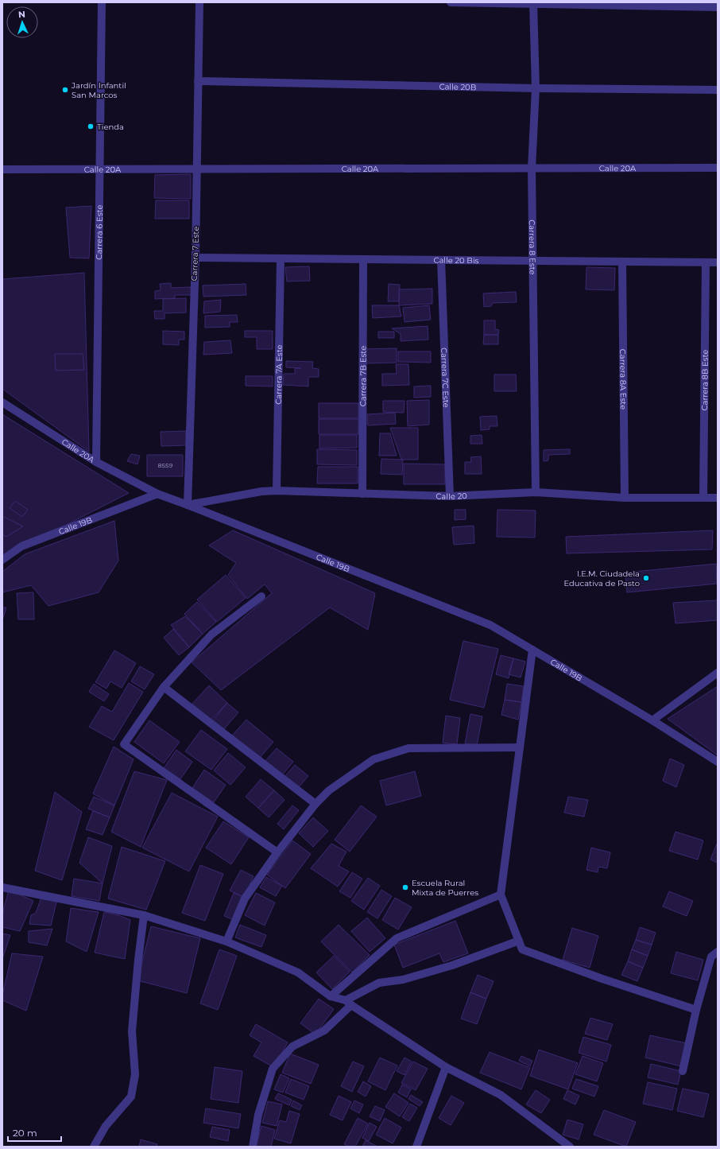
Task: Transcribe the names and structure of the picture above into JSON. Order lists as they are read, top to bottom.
{
  "streets": {
    "street": [
      "Calle 20B",
      "Calle 20A",
      "Carrera 6 Este",
      "Carrera 8 Este",
      "Carrera 7 Este",
      "Calle 20 Bis",
      "Carrera 7A Este",
      "Carrera 7B Este",
      "Carrera 7C Este",
      "Carrera 8A Este",
      "Carrera 8B Este",
      "Calle 20",
      "Calle 19B"
    ]
  },
  "crossings": [
    ["Calle 20B", "Carrera 8 Este"],
    ["Calle 20B", "Carrera 7 Este"],
    ["Calle 20A", "Carrera 6 Este"],
    ["Calle 20A", "Carrera 8 Este"],
    ["Calle 20A", "Carrera 7 Este"],
    ["Calle 20A", "Calle 19B"],
    ["Carrera 8 Este", "Calle 20 Bis"],
    ["Carrera 8 Este", "Calle 20"],
    ["Carrera 7 Este", "Calle 20 Bis"],
    ["Carrera 7 Este", "Calle 20"],
    ["Carrera 7 Este", "Calle 19B"],
    ["Calle 20 Bis", "Carrera 7A Este"],
    ["Calle 20 Bis", "Carrera 7B Este"],
    ["Calle 20 Bis", "Carrera 7C Este"],
    ["Calle 20 Bis", "Carrera 8A Este"],
    ["Calle 20 Bis", "Carrera 8B Este"],
    ["Carrera 7A Este", "Calle 20"],
    ["Carrera 7B Este", "Calle 20"],
    ["Carrera 7C Este", "Calle 20"],
    ["Carrera 8A Este", "Calle 20"],
    ["Carrera 8B Este", "Calle 20"],
    ["Calle 20", "Calle 19B"]
  ],
  "places": [
    "Jardín Infantil San Marcos",
    "Tienda",
    "I.E.M. Ciudadela Educativa de Pasto",
    "Escuela Rural Mixta de Puerres"
  ],
  "house_numbers": ["8559"],
  "scale_bar": "20 m",
  "north": "top"
}
